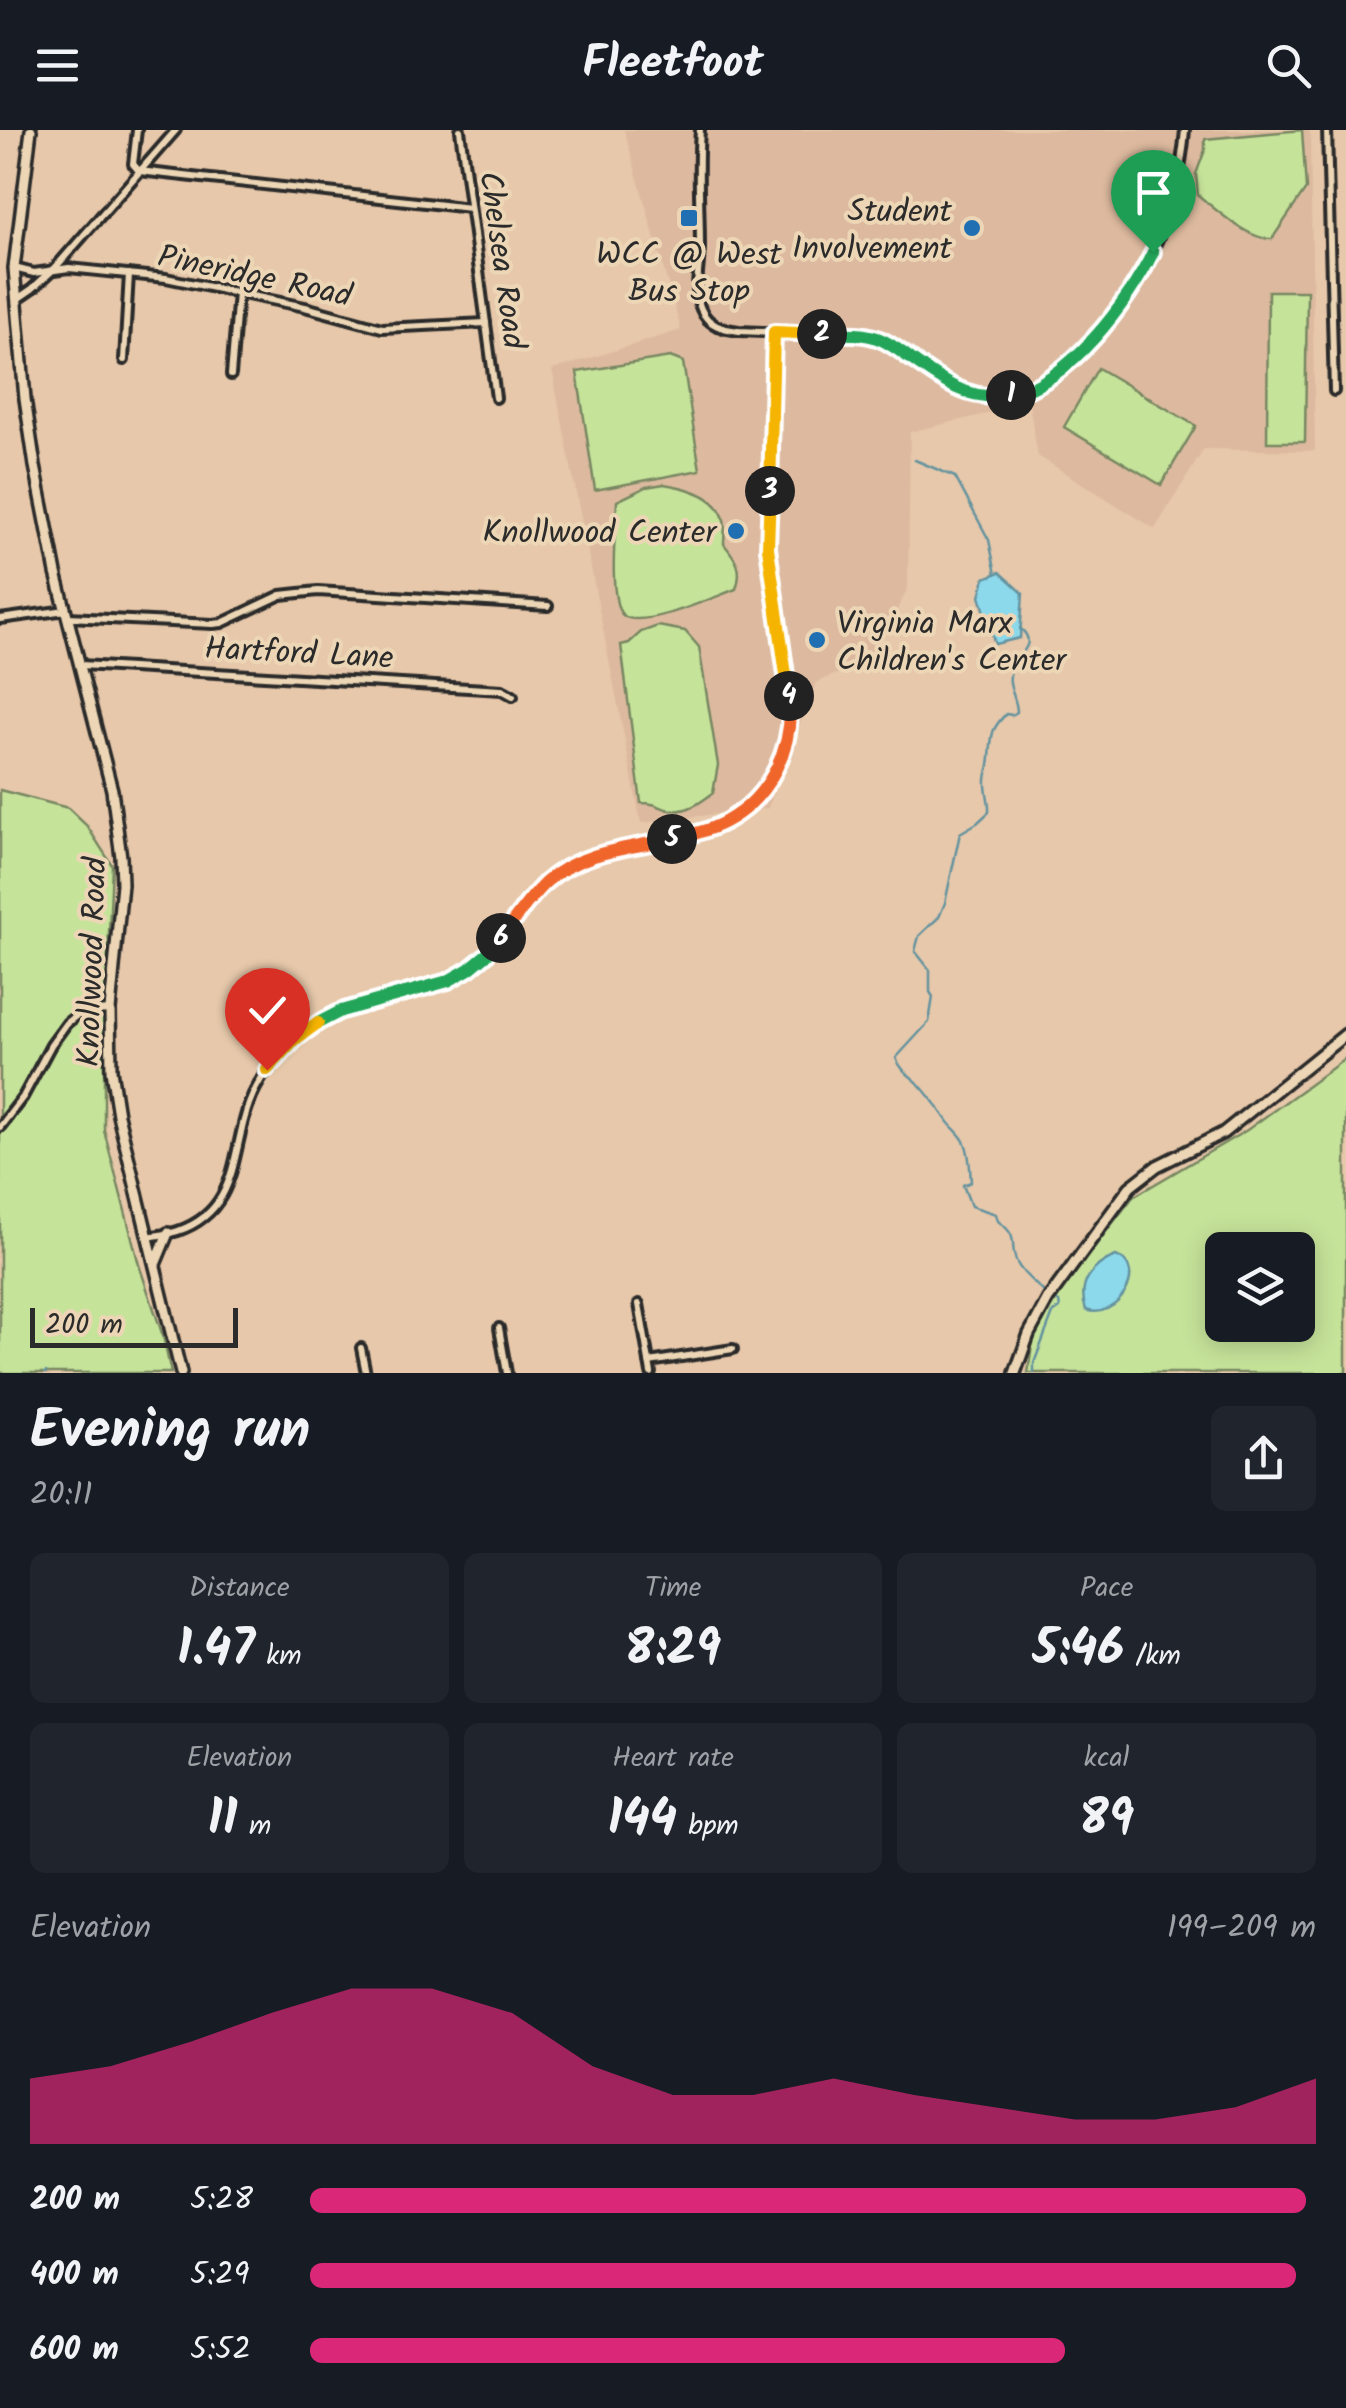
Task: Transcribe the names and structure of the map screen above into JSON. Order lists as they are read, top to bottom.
{
  "streets": {
    "main road": ["Knollwood Road"],
    "street": ["Chelsea Road", "Pineridge Road", "Hartford Lane"]
  },
  "crossings": [
    ["Chelsea Road", "Pineridge Road"],
    ["Pineridge Road", "Knollwood Road"],
    ["Hartford Lane", "Knollwood Road"]
  ],
  "places": {
    "transit": ["WCC @ West Bus Stop"],
    "other": ["Student Involvement", "Knollwood Center", "Virginia Marx Children's Center"]
  },
  "scale_bar": "200 m",
  "page": {
    "header": "Fleetfoot",
    "pins": [
      "2",
      "1",
      "3",
      "4",
      "5",
      "6"
    ],
    "scale": "200 m",
    "heading": ["Evening run", "20:11"],
    "stats": [
      ["Distance", "1.47 km"],
      ["Time", "8:29"],
      ["Pace", "5:46 /km"],
      ["Elevation", "11 m"],
      ["Heart rate", "144 bpm"],
      ["kcal", "89"]
    ],
    "chart": ["Elevation", "199–209 m"],
    "list": [
      {
        "name": "200 m",
        "note": "5:28"
      },
      {
        "name": "400 m",
        "note": "5:29"
      },
      {
        "name": "600 m",
        "note": "5:52"
      }
    ]
  }
}
